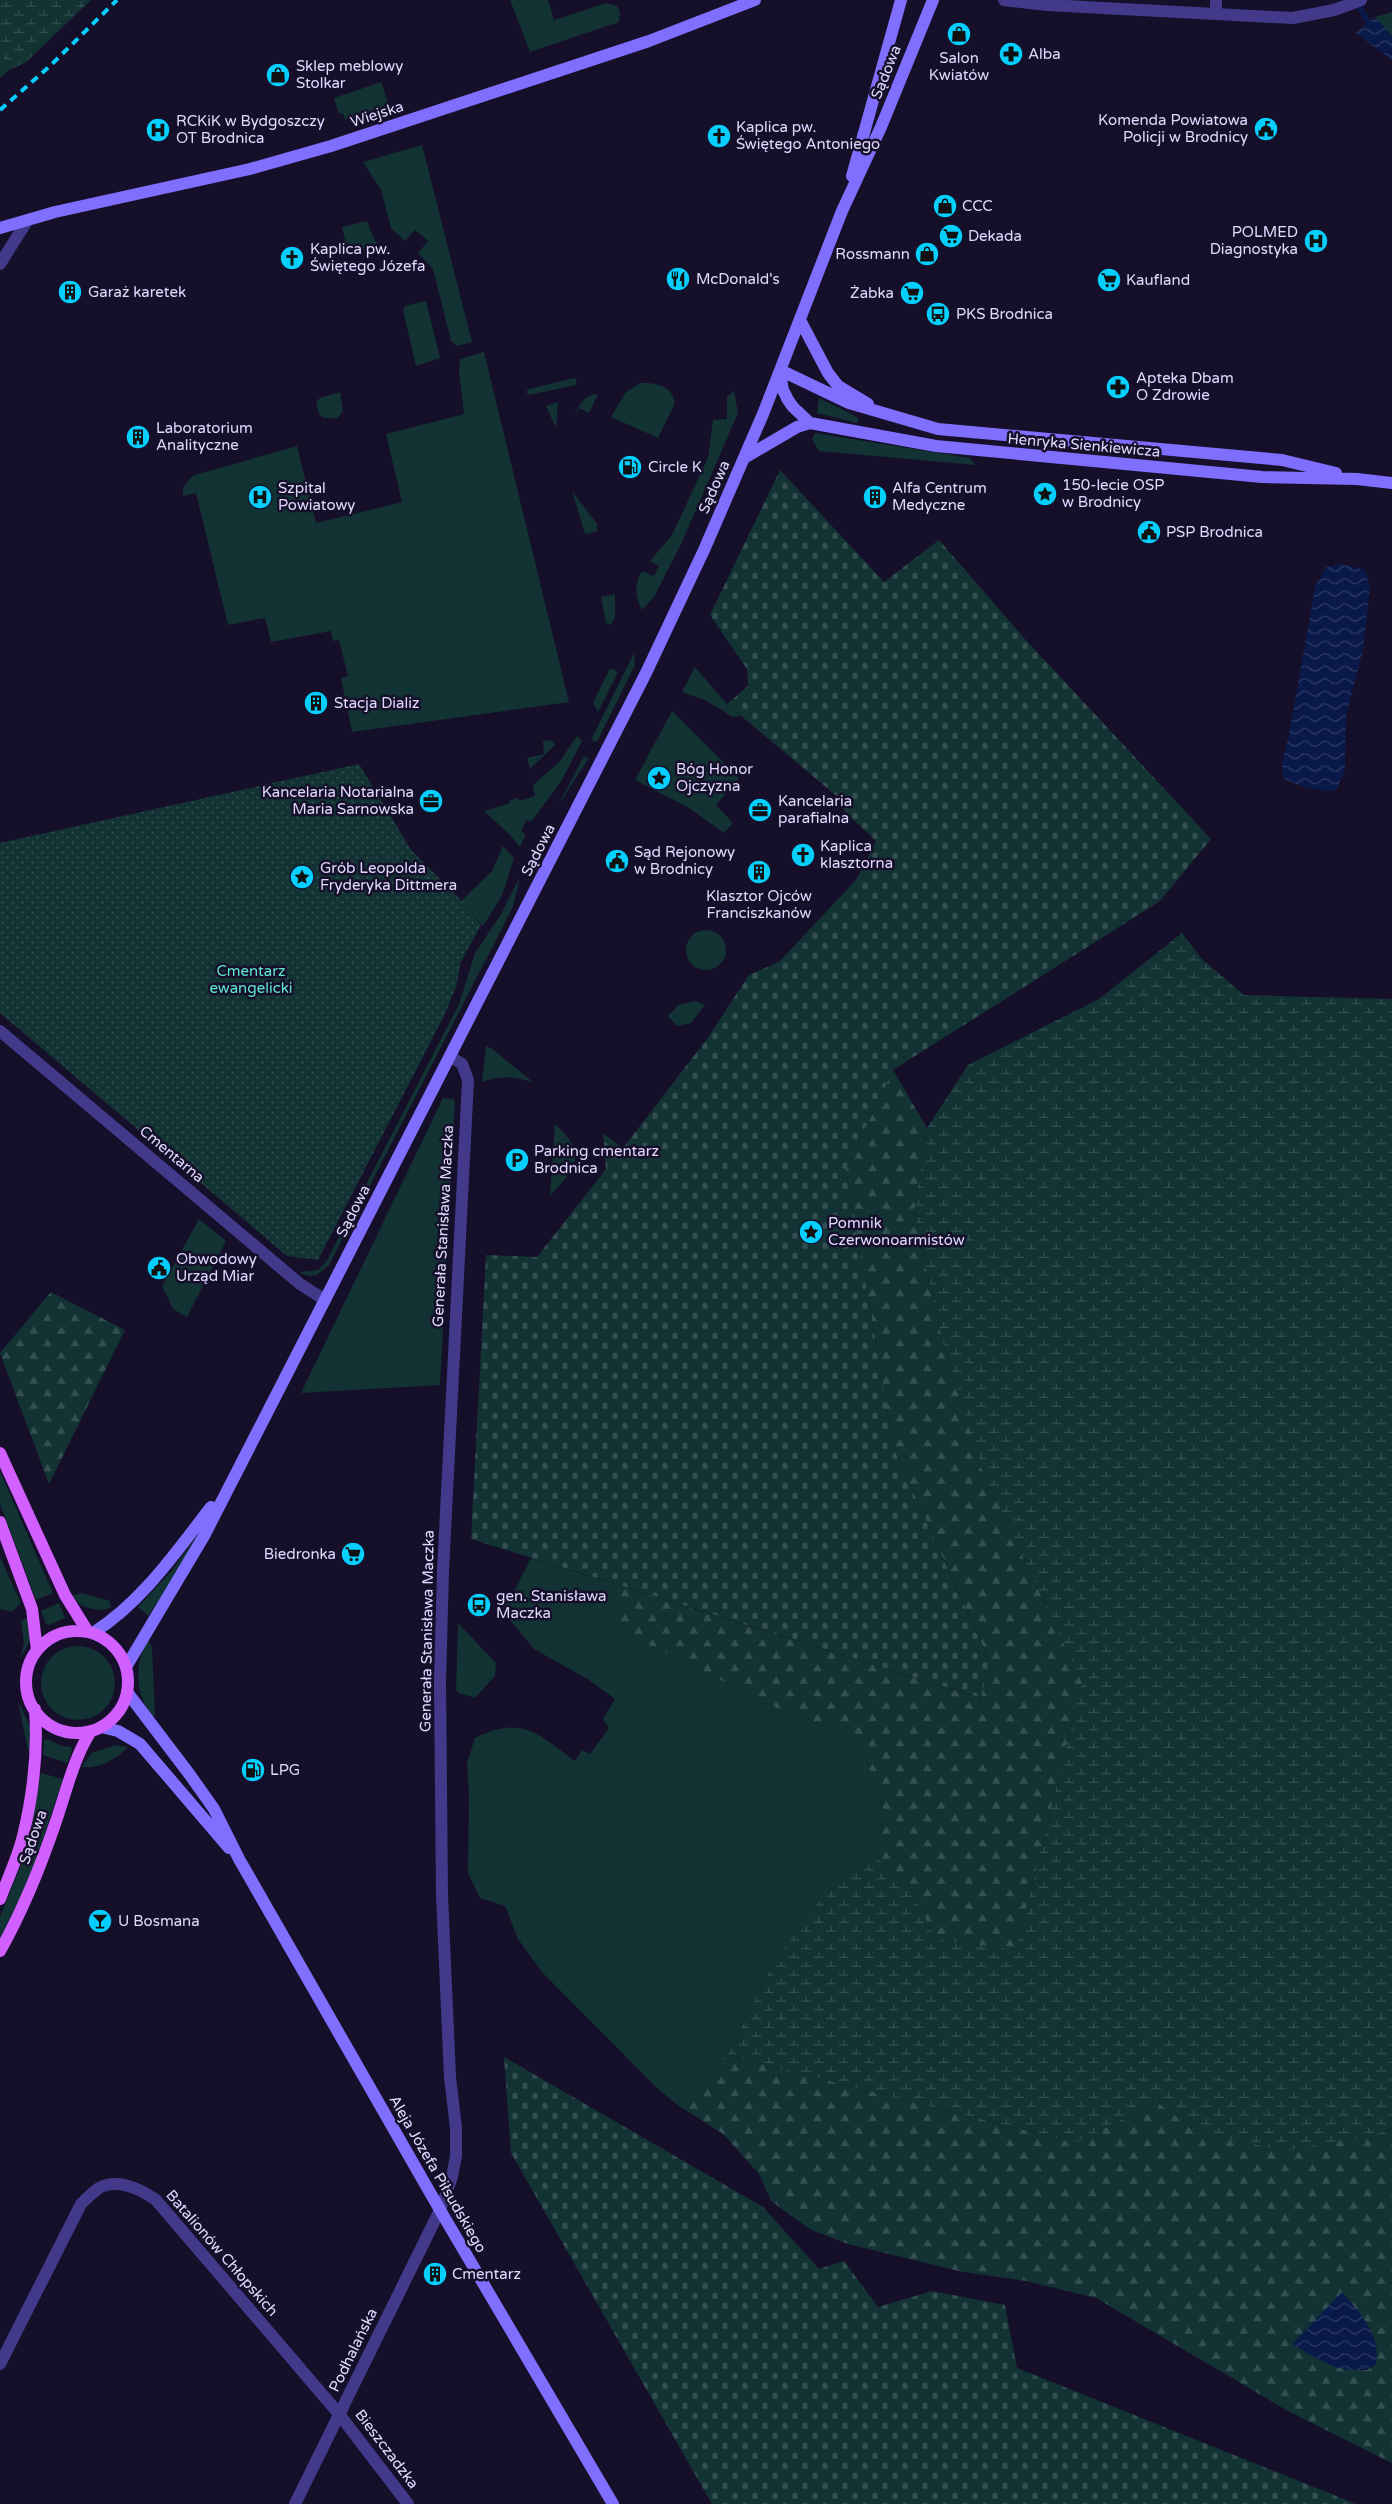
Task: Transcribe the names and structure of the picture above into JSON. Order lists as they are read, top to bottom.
{
  "streets": {
    "main road": [
      "Sądowa",
      "Wiejska",
      "Henryka Sienkiewicza",
      "Aleja Józefa Piłsudskiego"
    ],
    "street": [
      "Cmentarna",
      "Generała Stanisława Maczka",
      "Batalionów Chłopskich",
      "Podhalańska",
      "Bieszczadzka"
    ]
  },
  "crossings": [
    ["Sądowa", "Henryka Sienkiewicza"],
    ["Sądowa", "Cmentarna"],
    ["Sądowa", "Generała Stanisława Maczka"],
    ["Sądowa", "Aleja Józefa Piłsudskiego"],
    ["Generała Stanisława Maczka", "Aleja Józefa Piłsudskiego"],
    ["Generała Stanisława Maczka", "Podhalańska"],
    ["Aleja Józefa Piłsudskiego", "Podhalańska"],
    ["Batalionów Chłopskich", "Podhalańska"],
    ["Batalionów Chłopskich", "Bieszczadzka"],
    ["Podhalańska", "Bieszczadzka"]
  ],
  "parks": ["Cmentarz ewangelicki"],
  "places": {
    "shop": [
      "Salon Kwiatów",
      "Sklep meblowy Stolkar",
      "CCC",
      "Rossmann"
    ],
    "pharmacy": ["Alba", "Apteka Dbam O Zdrowie"],
    "public building": [
      "Komenda Powiatowa Policji w Brodnicy",
      "PSP Brodnica",
      "Sąd Rejonowy w Brodnicy",
      "Obwodowy Urząd Miar"
    ],
    "hospital": ["RCKiK w Bydgoszczy OT Brodnica", "POLMED Diagnostyka", "Szpital Powiatowy"],
    "church": ["Kaplica pw. Świętego Antoniego", "Kaplica pw. Świętego Józefa", "Kaplica klasztorna"],
    "supermarket": [
      "Dekada",
      "Kaufland",
      "Żabka",
      "Biedronka"
    ],
    "restaurant": ["McDonald's"],
    "building": [
      "Garaż karetek",
      "Laboratorium Analityczne",
      "Alfa Centrum Medyczne",
      "Stacja Dializ",
      "Klasztor Ojców Franciszkanów",
      "Cmentarz"
    ],
    "bus stop": ["PKS Brodnica", "gen. Stanisława Maczka"],
    "fuel station": ["Circle K", "LPG"],
    "place": [
      "150-lecie OSP w Brodnicy",
      "Bóg Honor Ojczyzna",
      "Grób Leopolda Fryderyka Dittmera",
      "Pomnik Czerwonoarmistów"
    ],
    "office": ["Kancelaria Notarialna Maria Sarnowska", "Kancelaria parafialna"],
    "parking": ["Parking cmentarz Brodnica"],
    "bar": ["U Bosmana"]
  }
}
